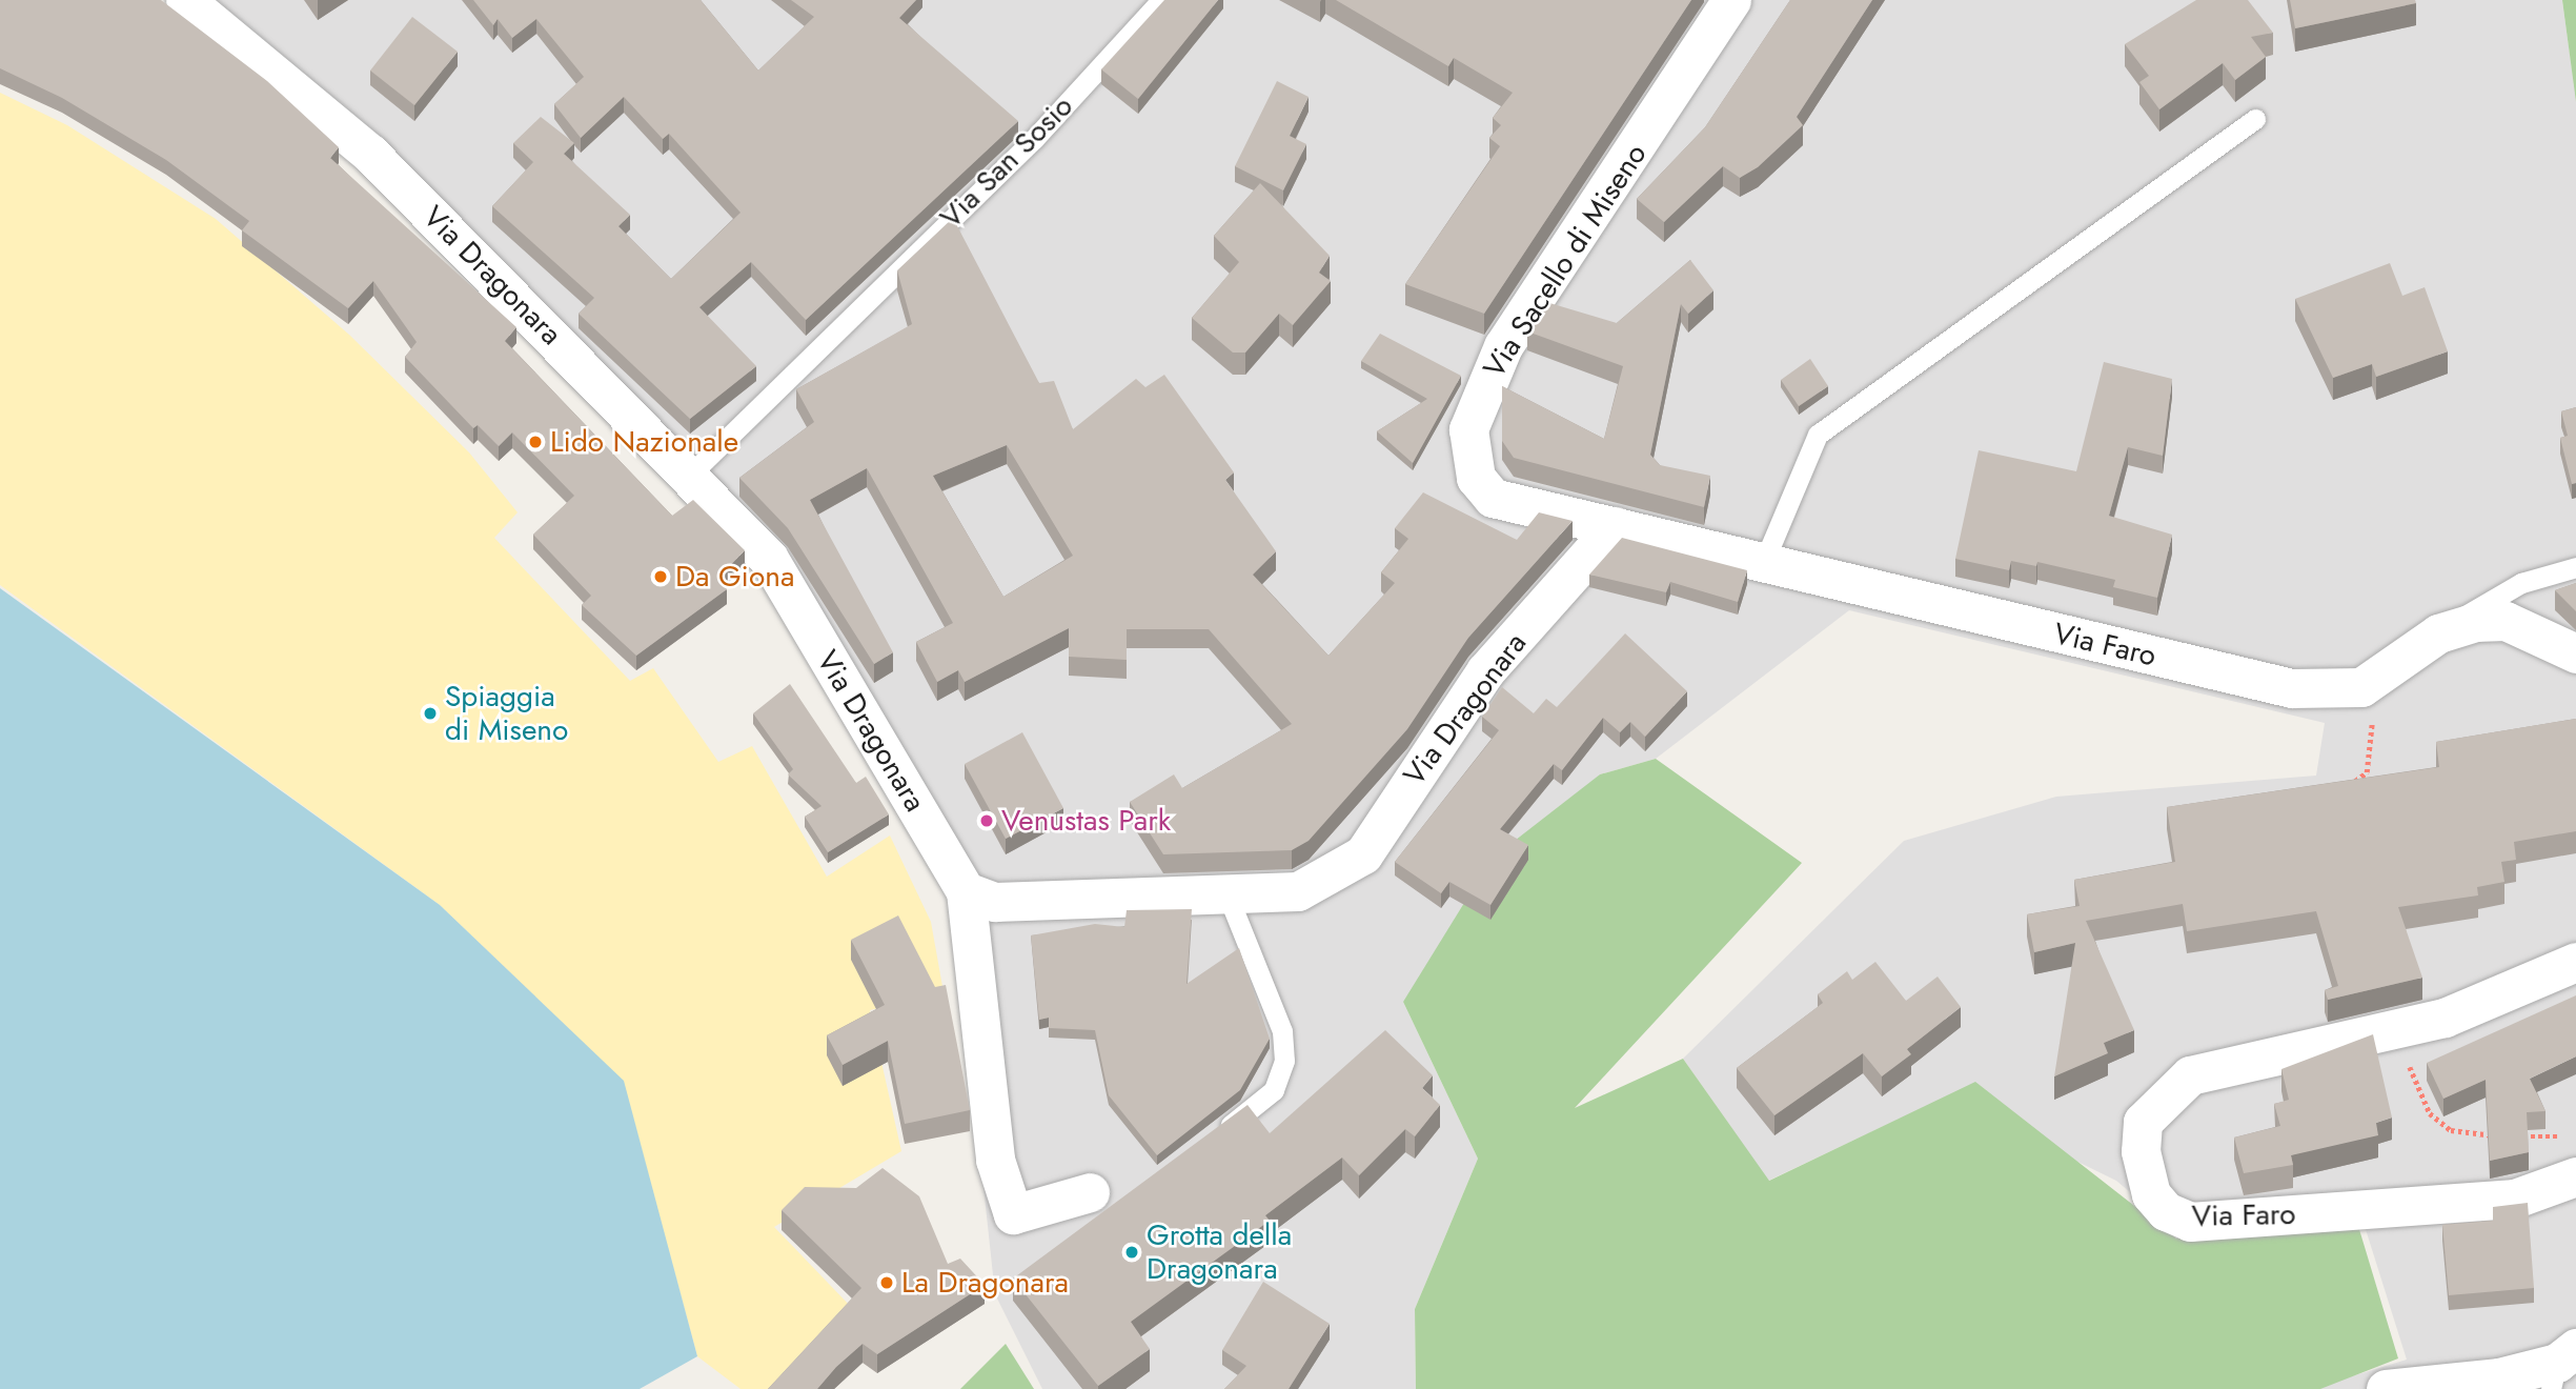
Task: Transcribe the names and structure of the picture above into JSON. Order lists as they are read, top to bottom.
{
  "streets": {
    "street": ["Via Sacello di Miseno", "Via Dragonara", "Via Faro"],
    "lane": ["Via San Sosio"]
  },
  "crossings": [
    ["Via San Sosio", "Via Dragonara"],
    ["Via Sacello di Miseno", "Via Dragonara"],
    ["Via Sacello di Miseno", "Via Faro"],
    ["Via Dragonara", "Via Faro"]
  ],
  "places": [
    "Lido Nazionale",
    "Da Giona",
    "Spiaggia di Miseno",
    "Venustas Park",
    "Grotta della Dragonara",
    "La Dragonara"
  ]
}
